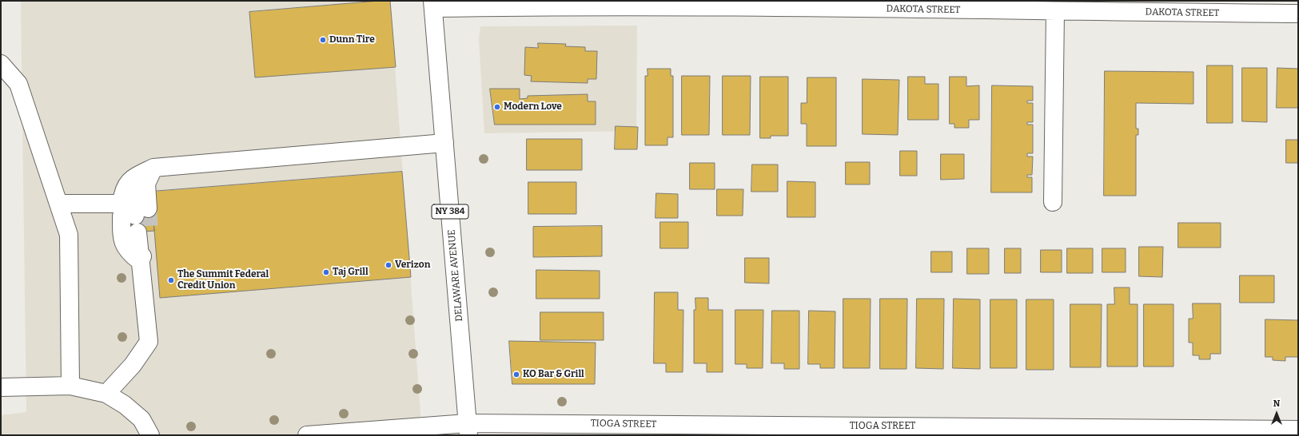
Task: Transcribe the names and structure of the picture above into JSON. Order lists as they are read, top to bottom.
{
  "streets": {
    "street": [
      "DAKOTA STREET",
      "NY 384",
      "DELAWARE AVENUE",
      "TIOGA STREET"
    ]
  },
  "crossings": [
    ["DAKOTA STREET", "DELAWARE AVENUE"],
    ["DELAWARE AVENUE", "TIOGA STREET"]
  ],
  "places": [
    "Dunn Tire",
    "Modern Love",
    "Verizon",
    "Taj Grill",
    "The Summit Federal Credit Union",
    "KO Bar & Grill"
  ],
  "north": "top"
}
